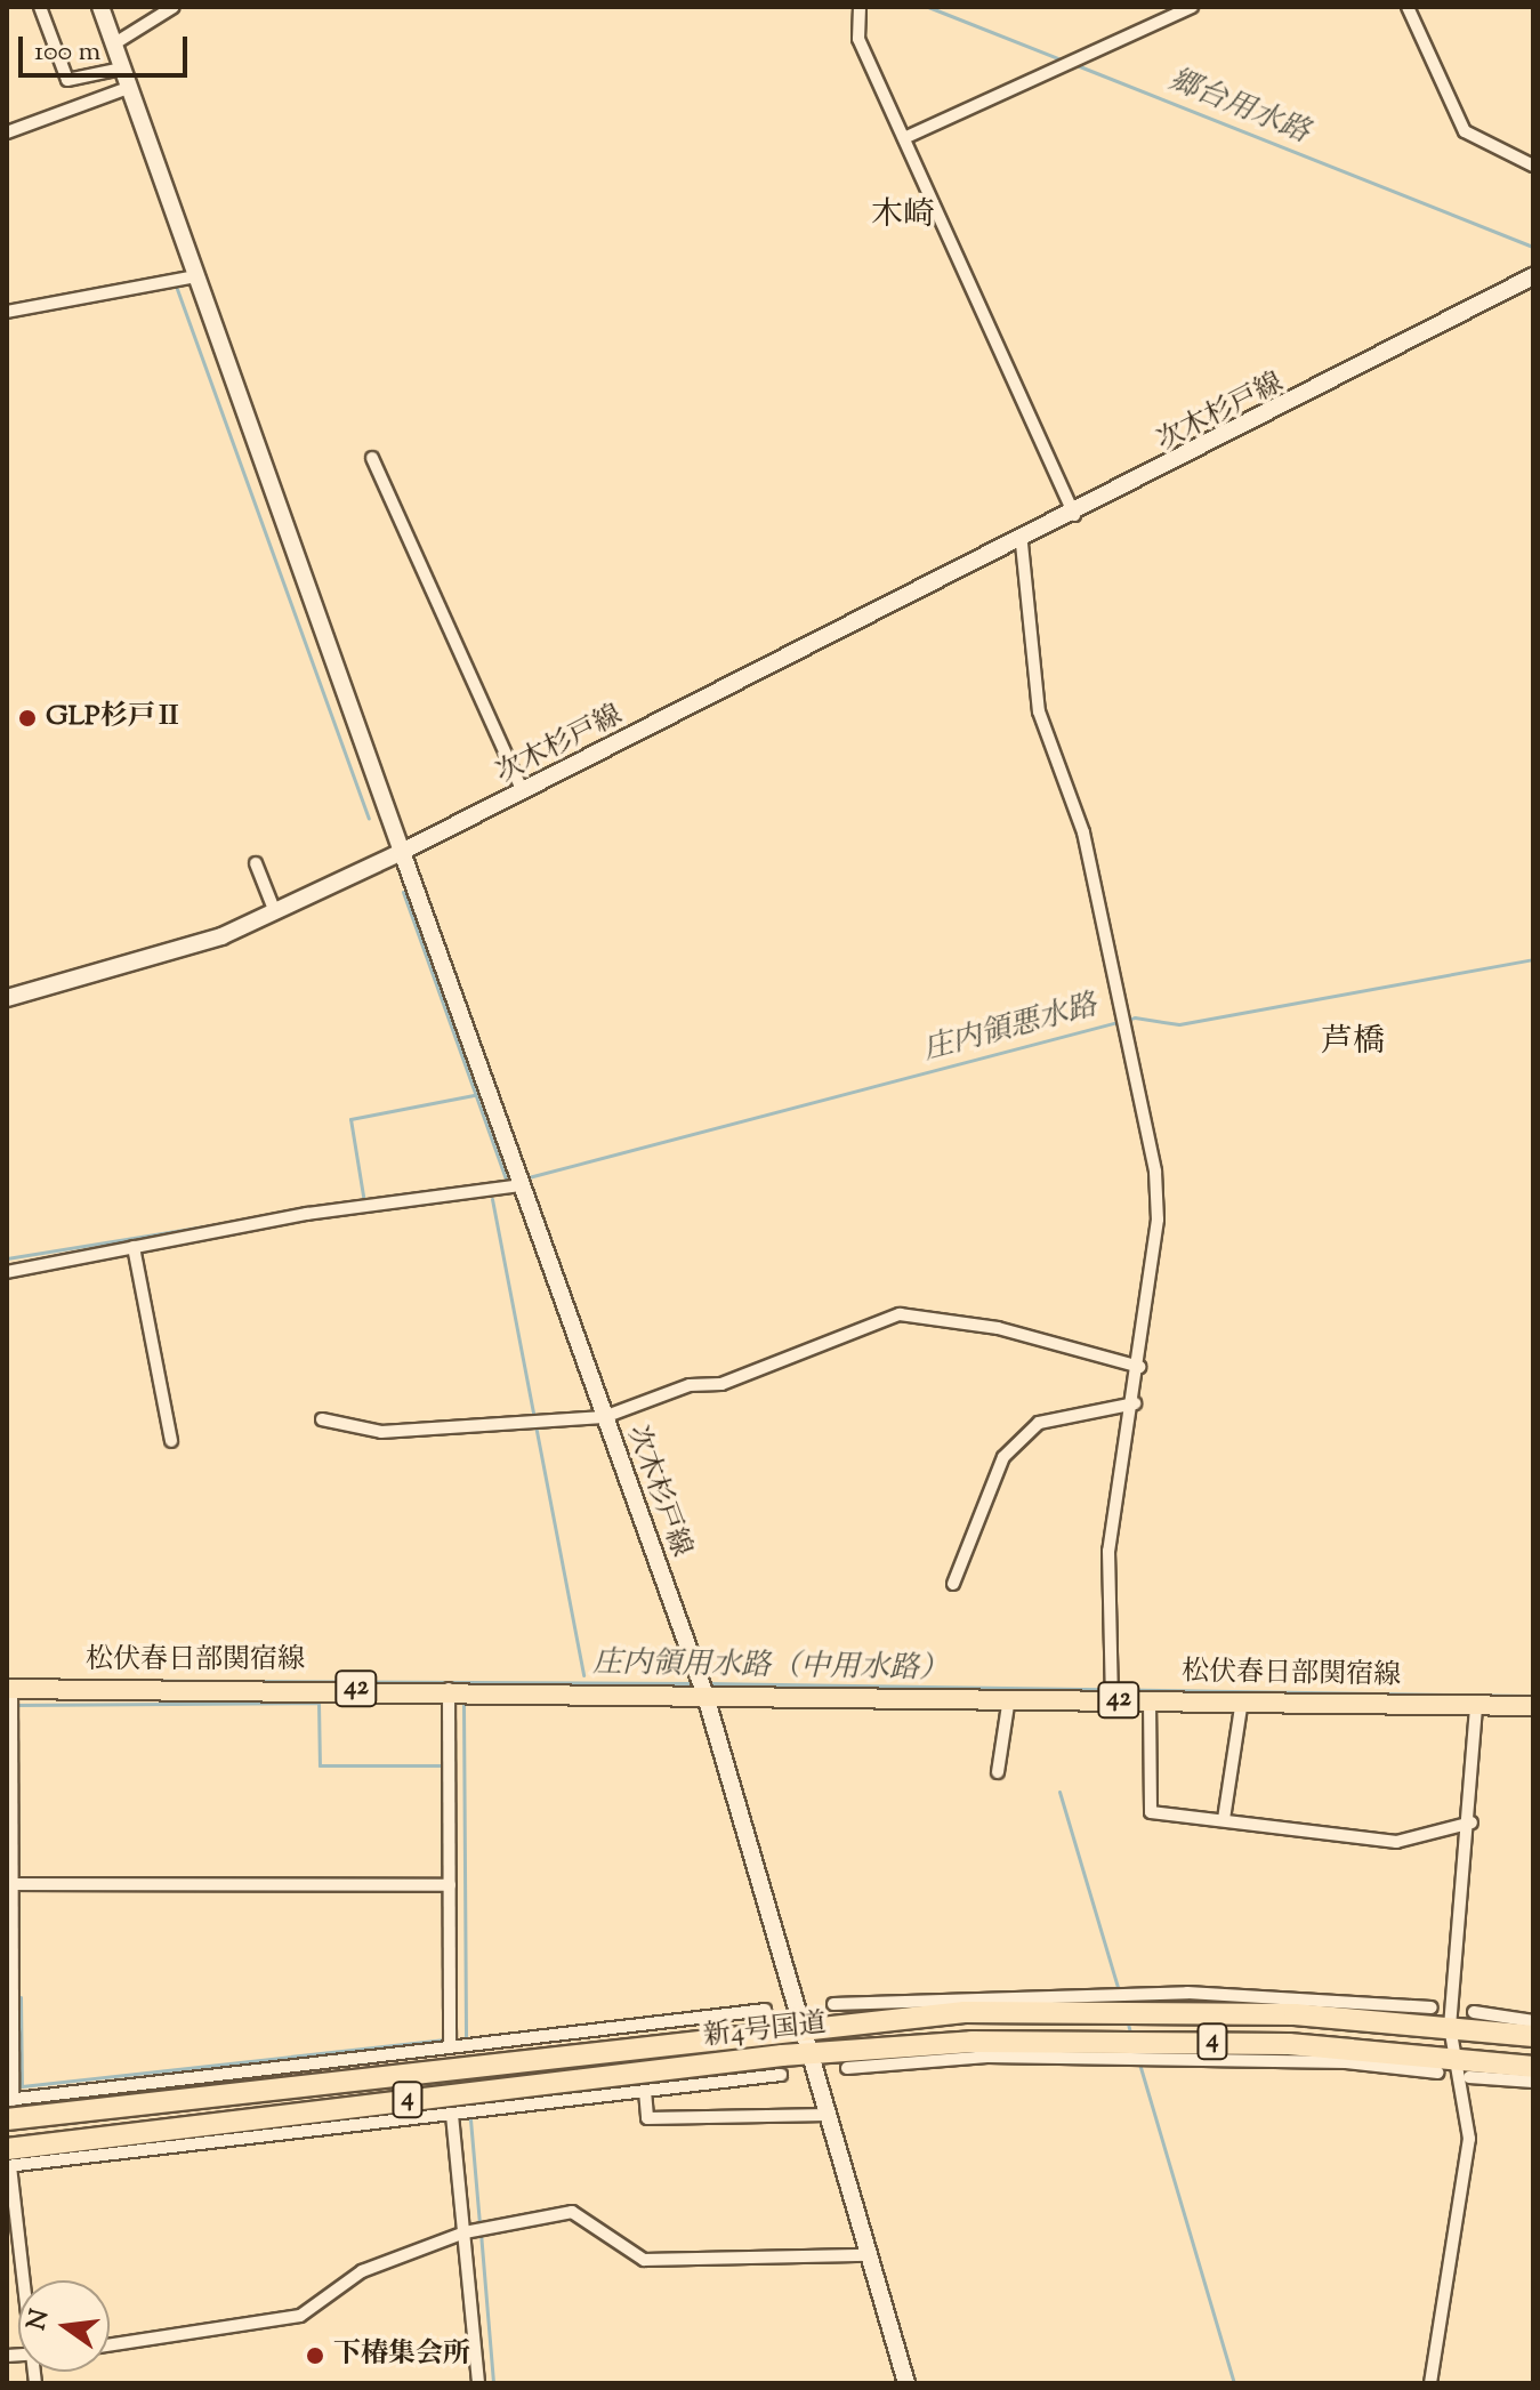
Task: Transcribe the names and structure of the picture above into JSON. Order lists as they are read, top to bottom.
{
  "streets": {
    "highway": ["新4号国道", "4"],
    "main road": ["次木杉戸線", "松伏春日部関宿線", "42"]
  },
  "crossings": [
    ["次木杉戸線", "松伏春日部関宿線"],
    ["次木杉戸線", "新4号国道"]
  ],
  "districts": ["木崎", "芦橋"],
  "water": ["郷台用水路", "庄内領悪水路", "庄内領用水路（中用水路）"],
  "places": ["GLP杉戸Ⅱ", "下椿集会所"],
  "scale_bar": "100 m",
  "north": "left"
}
